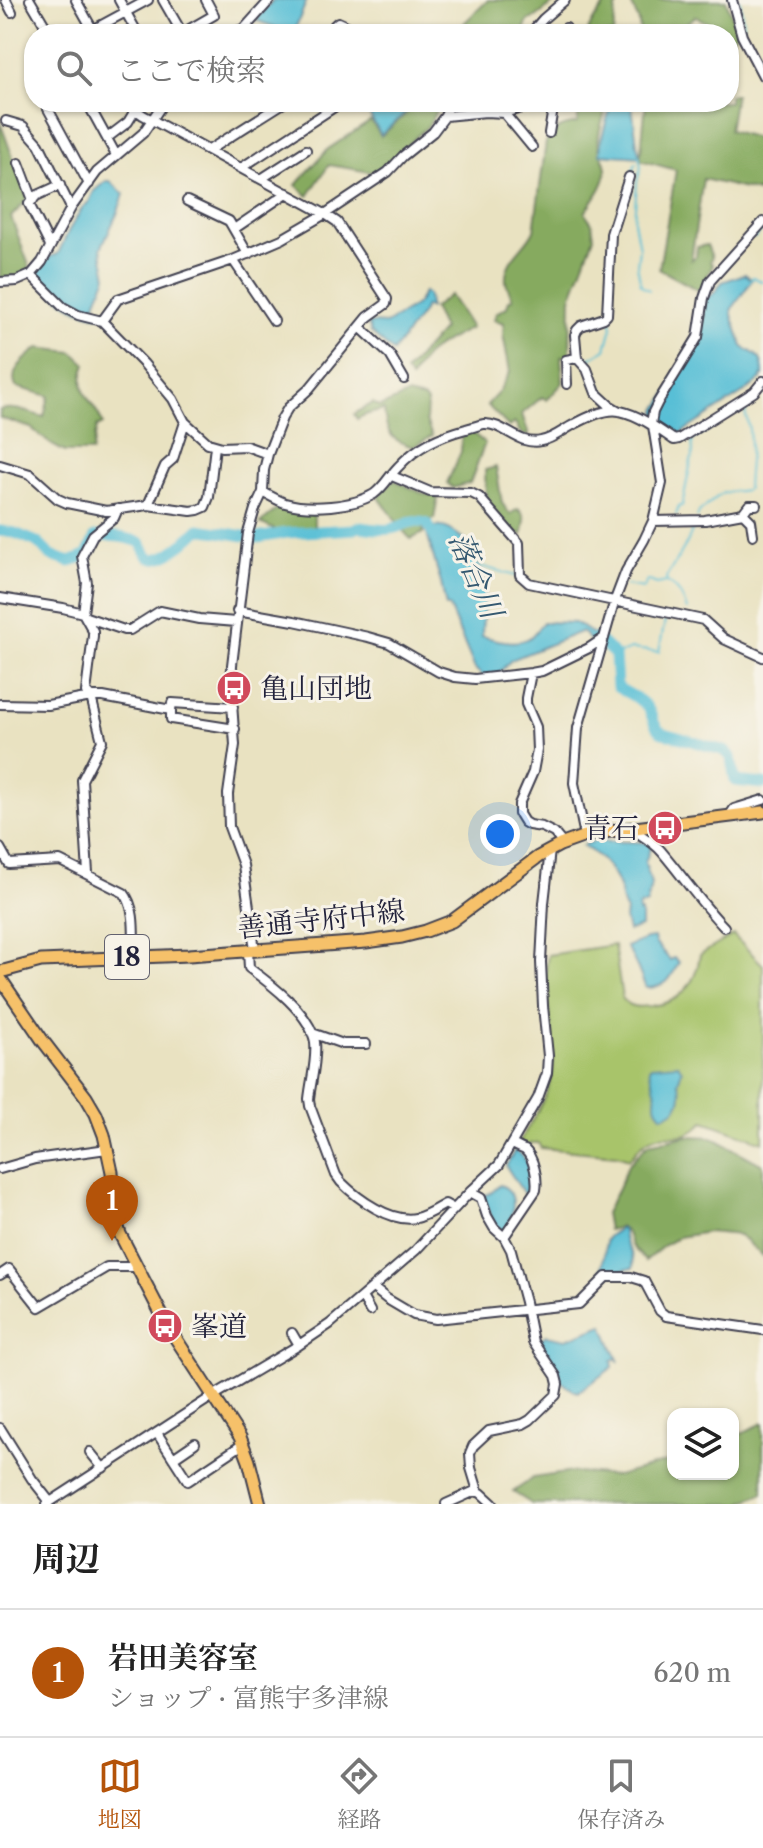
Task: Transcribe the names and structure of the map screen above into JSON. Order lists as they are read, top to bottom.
{
  "streets": {
    "main road": ["善通寺府中線", "18"]
  },
  "water": ["落合川"],
  "places": {
    "bus stop": ["亀山団地", "青石", "峯道"]
  },
  "page": {
    "search": "ここで検索",
    "pins": "1",
    "heading": "周辺",
    "list": [
      {
        "mark": "1",
        "name": "岩田美容室",
        "note": "ショップ · 富熊宇多津線",
        "value": "620 m"
      }
    ],
    "nav": ["地図", "経路", "保存済み"]
  }
}
